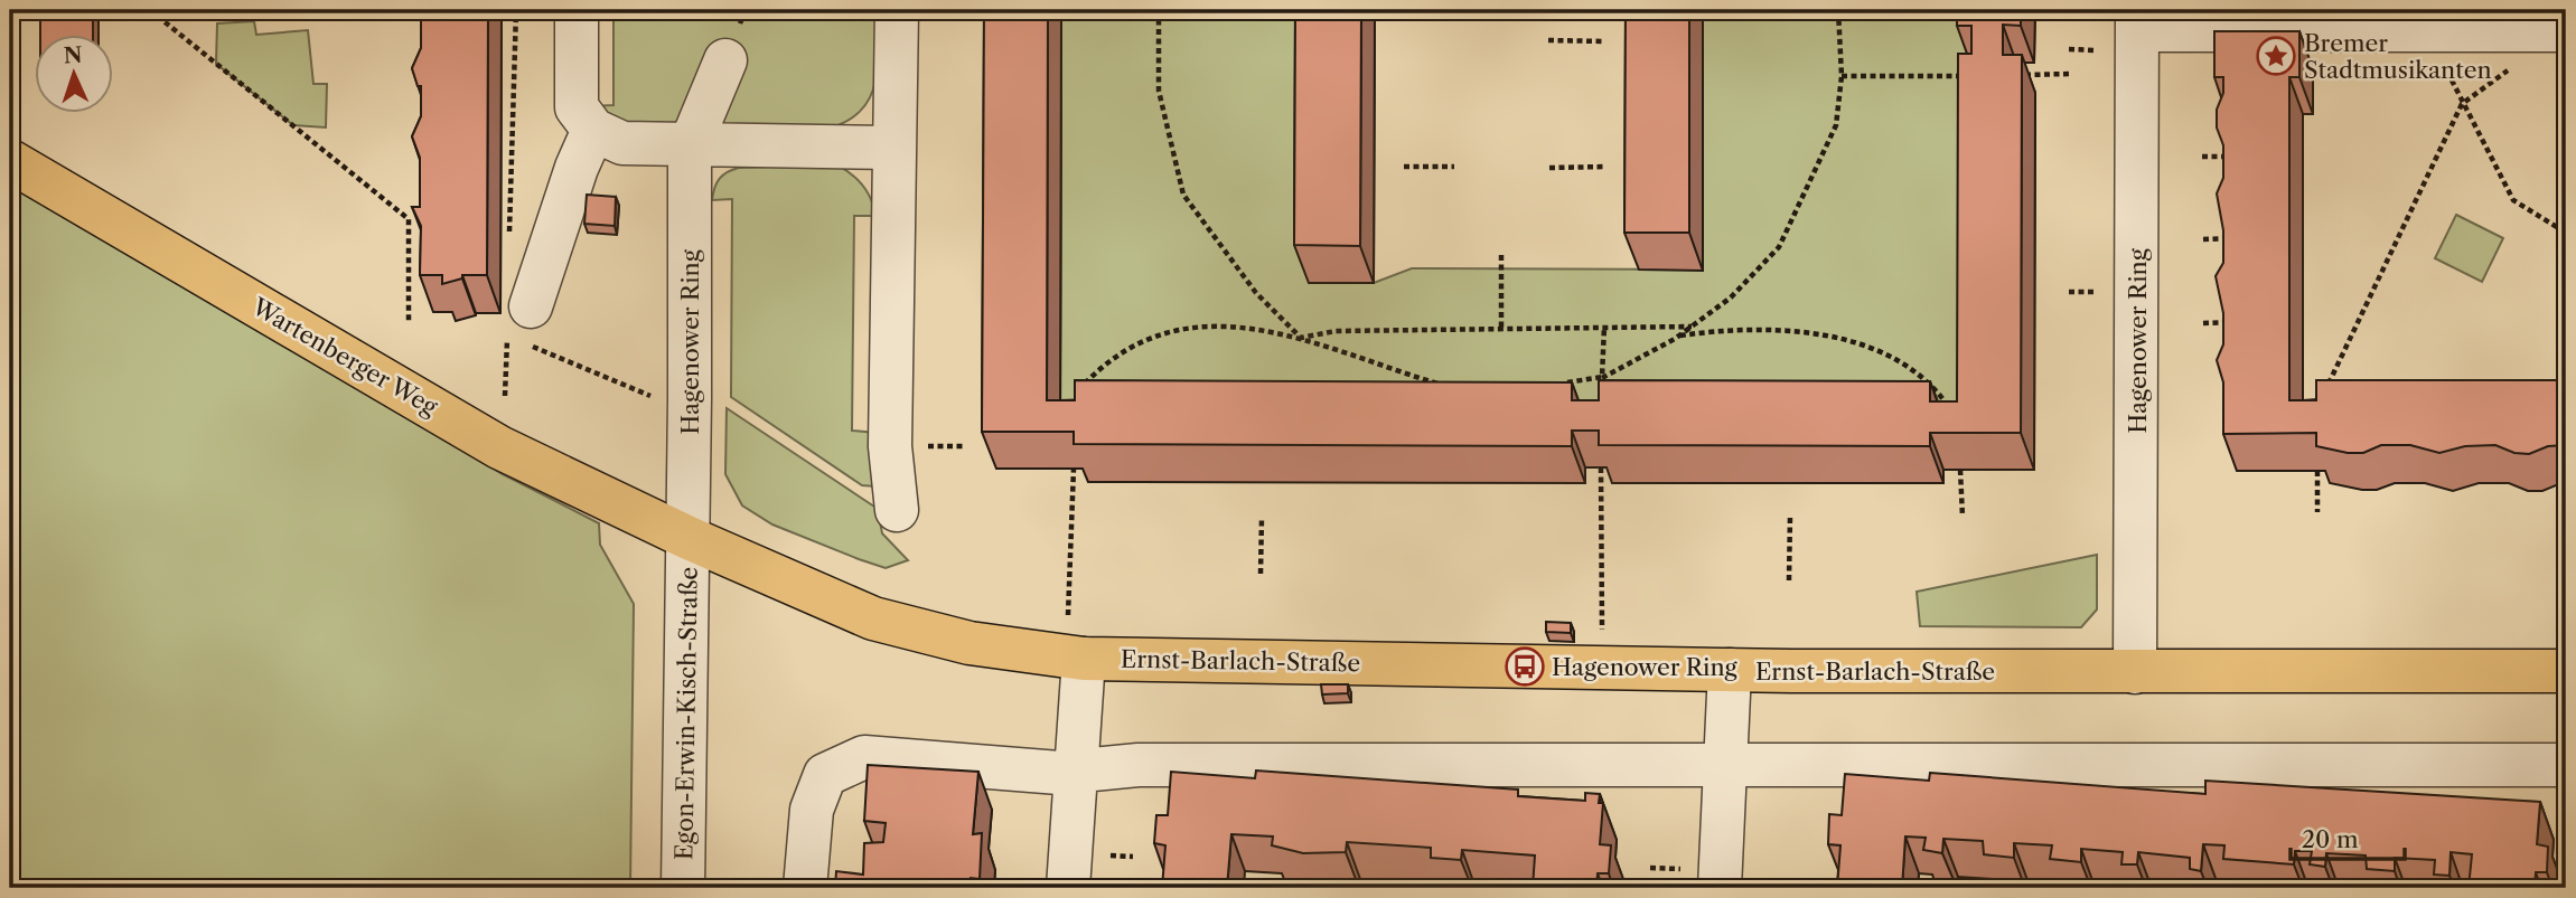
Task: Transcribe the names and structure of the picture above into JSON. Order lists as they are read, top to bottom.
{
  "streets": {
    "main road": ["Wartenberger Weg", "Ernst-Barlach-Straße"],
    "street": ["Hagenower Ring", "Egon-Erwin-Kisch-Straße"]
  },
  "crossings": [
    ["Hagenower Ring", "Wartenberger Weg"],
    ["Hagenower Ring", "Ernst-Barlach-Straße"],
    ["Hagenower Ring", "Egon-Erwin-Kisch-Straße"],
    ["Wartenberger Weg", "Ernst-Barlach-Straße"],
    ["Wartenberger Weg", "Egon-Erwin-Kisch-Straße"],
    ["Ernst-Barlach-Straße", "Egon-Erwin-Kisch-Straße"]
  ],
  "places": {
    "place": ["Bremer Stadtmusikanten"],
    "bus stop": ["Hagenower Ring"]
  },
  "scale_bar": "20 m",
  "north": "top"
}
